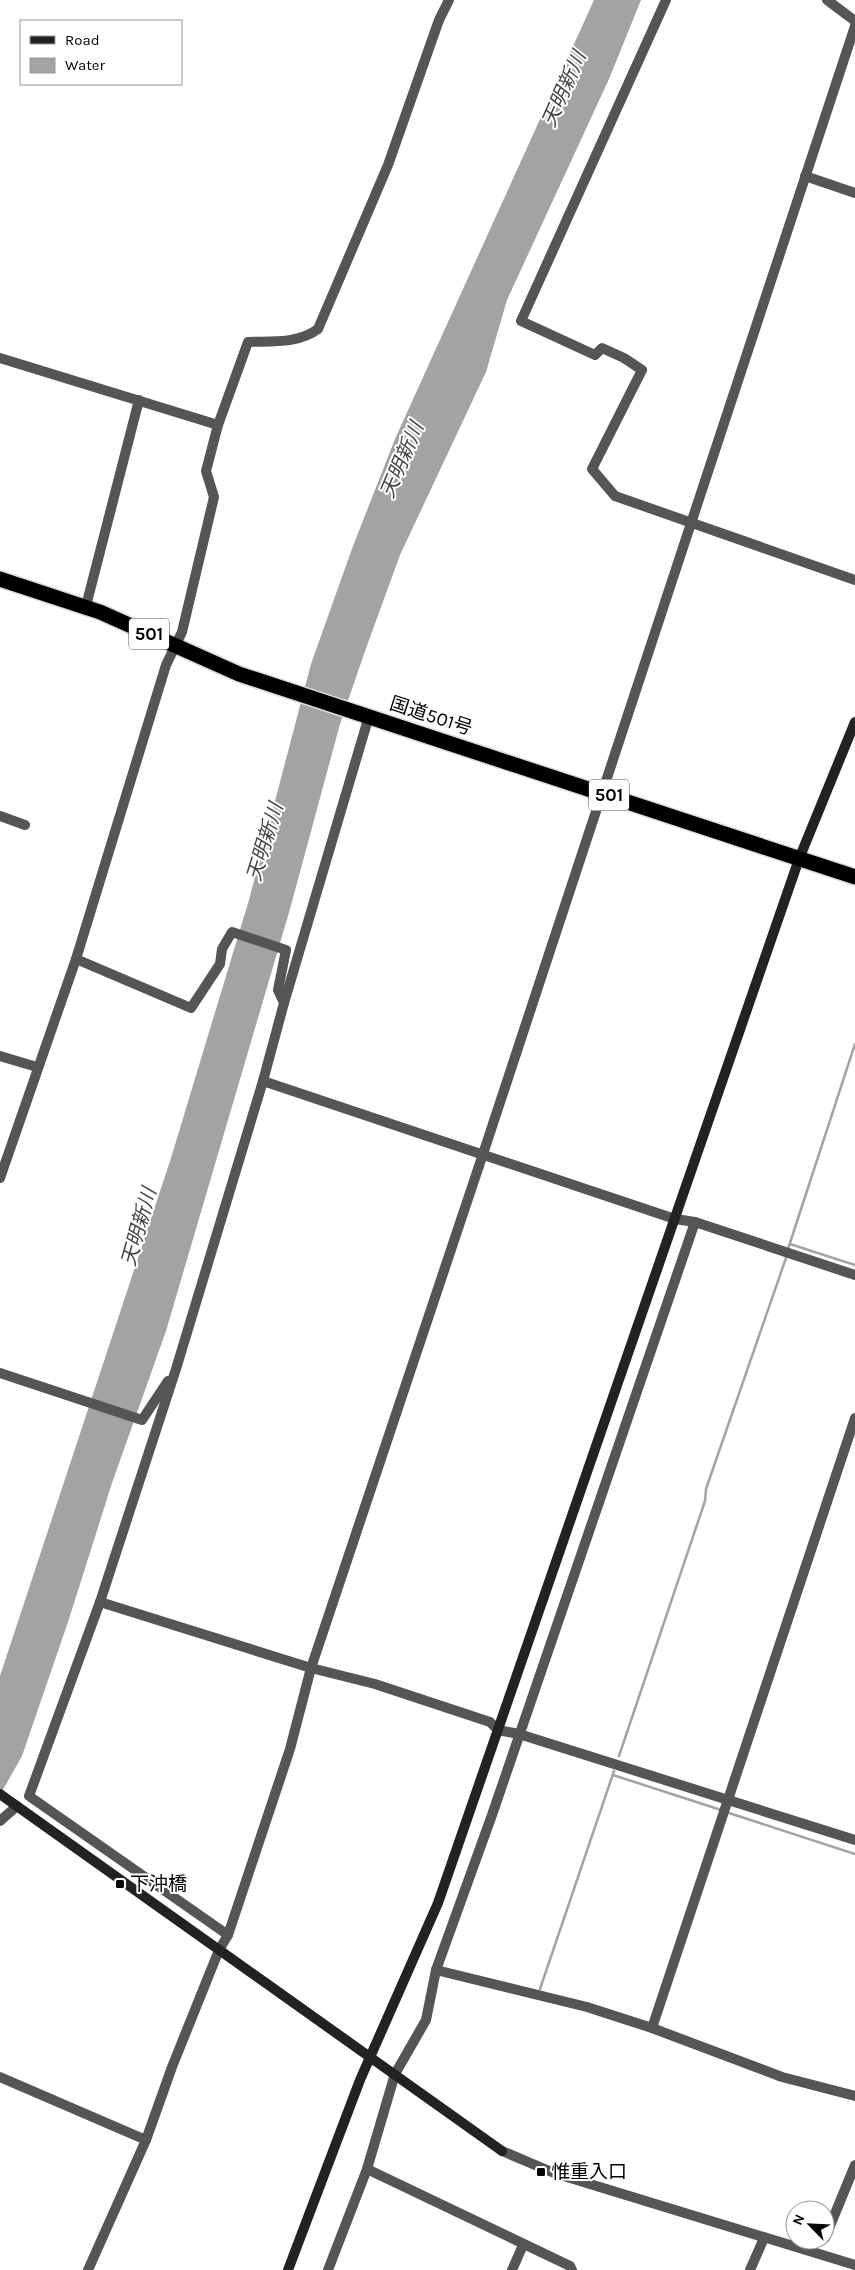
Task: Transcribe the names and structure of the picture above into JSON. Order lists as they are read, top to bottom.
{
  "streets": {
    "highway": ["501", "国道501号"]
  },
  "water": ["天明新川"],
  "places": {
    "transit": ["下沖橋", "惟重入口"]
  },
  "legend": ["Road", "Water"],
  "north": "top left"
}
